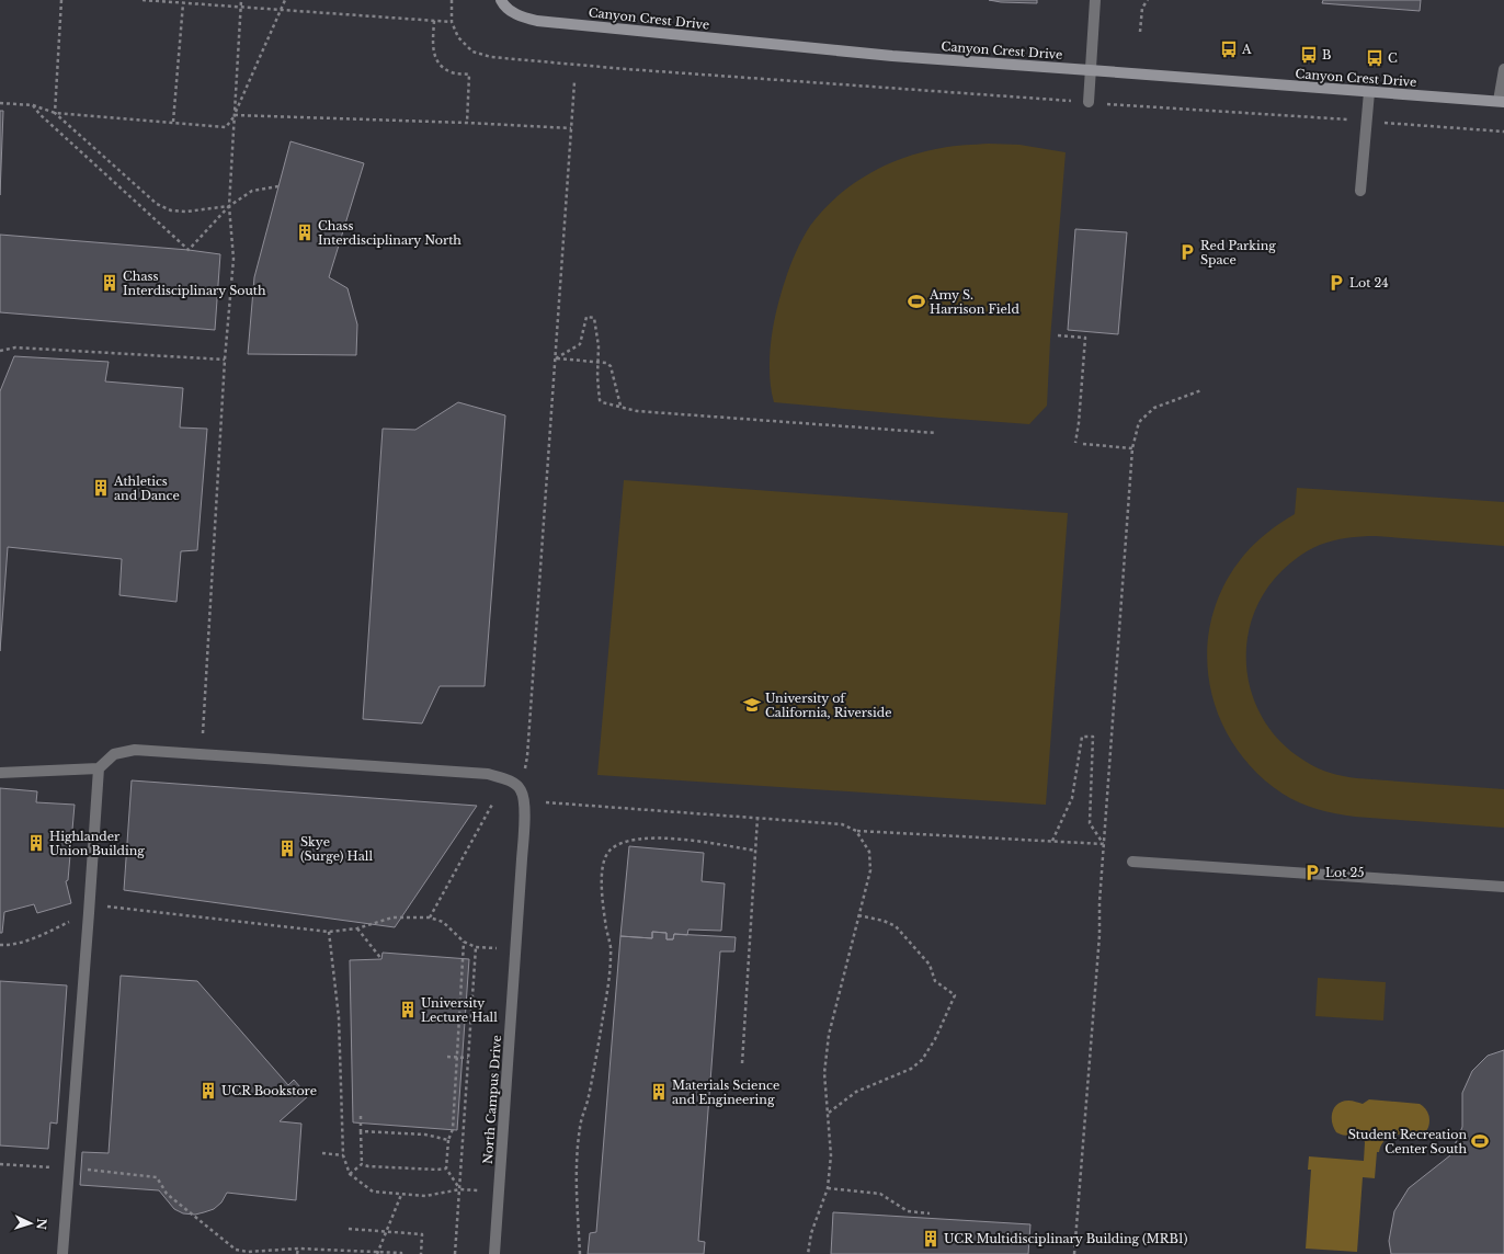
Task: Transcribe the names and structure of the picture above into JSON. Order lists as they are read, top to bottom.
{
  "streets": {
    "street": ["Canyon Crest Drive"],
    "lane": ["North Campus Drive"]
  },
  "places": {
    "bus stop": ["A", "B", "C"],
    "building": [
      "Chass Interdisciplinary North",
      "Chass Interdisciplinary South",
      "Athletics and Dance",
      "Highlander Union Building",
      "Skye (Surge) Hall",
      "University Lecture Hall",
      "UCR Bookstore",
      "Materials Science and Engineering",
      "UCR Multidisciplinary Building (MRB1)"
    ],
    "parking": ["Red Parking Space", "Lot 24", "Lot 25"],
    "sports": ["Amy S. Harrison Field", "Student Recreation Center South"],
    "school or university": ["University of California, Riverside"]
  },
  "north": "right"
}
